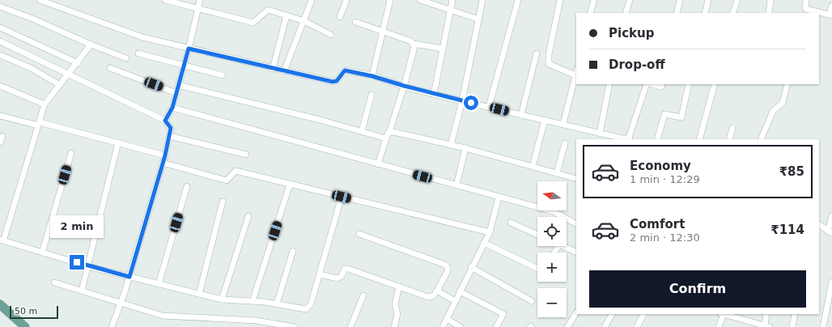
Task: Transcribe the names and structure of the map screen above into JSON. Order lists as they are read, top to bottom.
{
  "scale_bar": "50 m",
  "north": "left",
  "page": {
    "banner": ["Pickup", "Drop-off"],
    "list": [
      {
        "name": "Economy",
        "note": "1 min · 12:29",
        "value": "₹85"
      },
      {
        "name": "Comfort",
        "note": "2 min · 12:30",
        "value": "₹114"
      }
    ],
    "map_buttons": ["+", "−"],
    "bubble": "2 min",
    "buttons": "Confirm",
    "scale": "50 m"
  }
}
